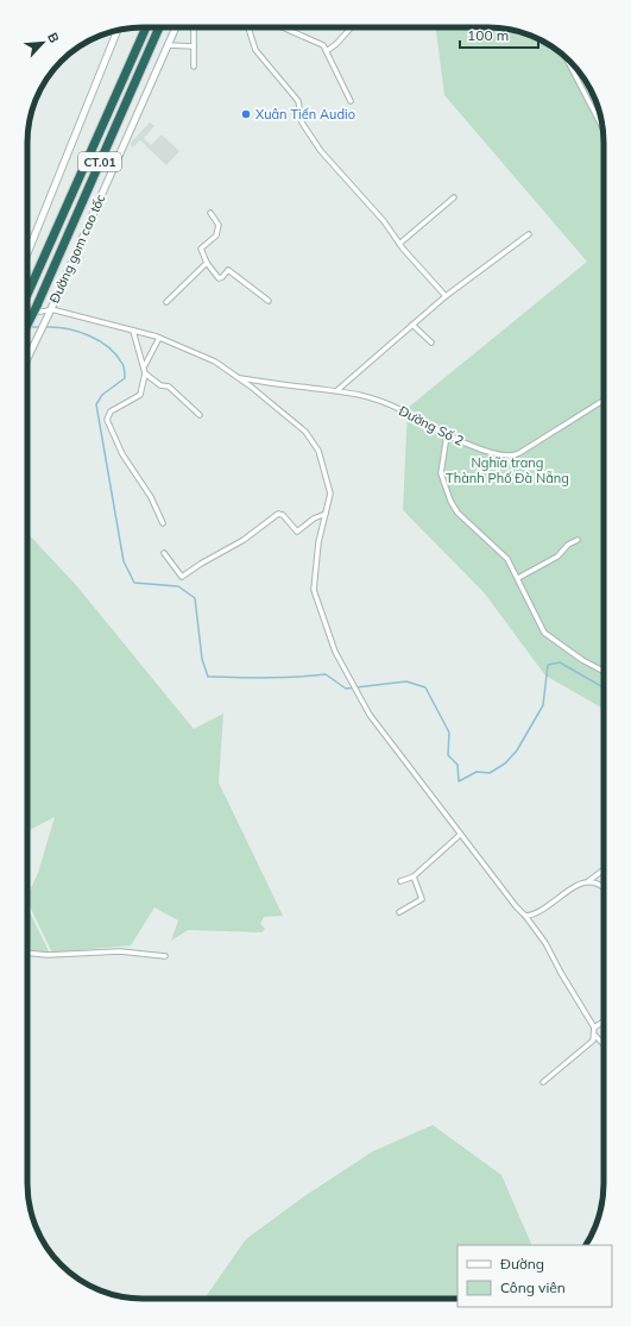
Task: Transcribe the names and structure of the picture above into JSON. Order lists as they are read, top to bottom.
{
  "streets": {
    "highway": ["CT.01"],
    "main road": ["Đường gom cao tốc"],
    "street": ["Đường Số 2"]
  },
  "parks": ["Nghĩa trang Thành Phố Đà Nẵng"],
  "places": ["Xuân Tiến Audio"],
  "legend": ["Đường", "Công viên"],
  "scale_bar": "100 m",
  "north": "top right"
}
